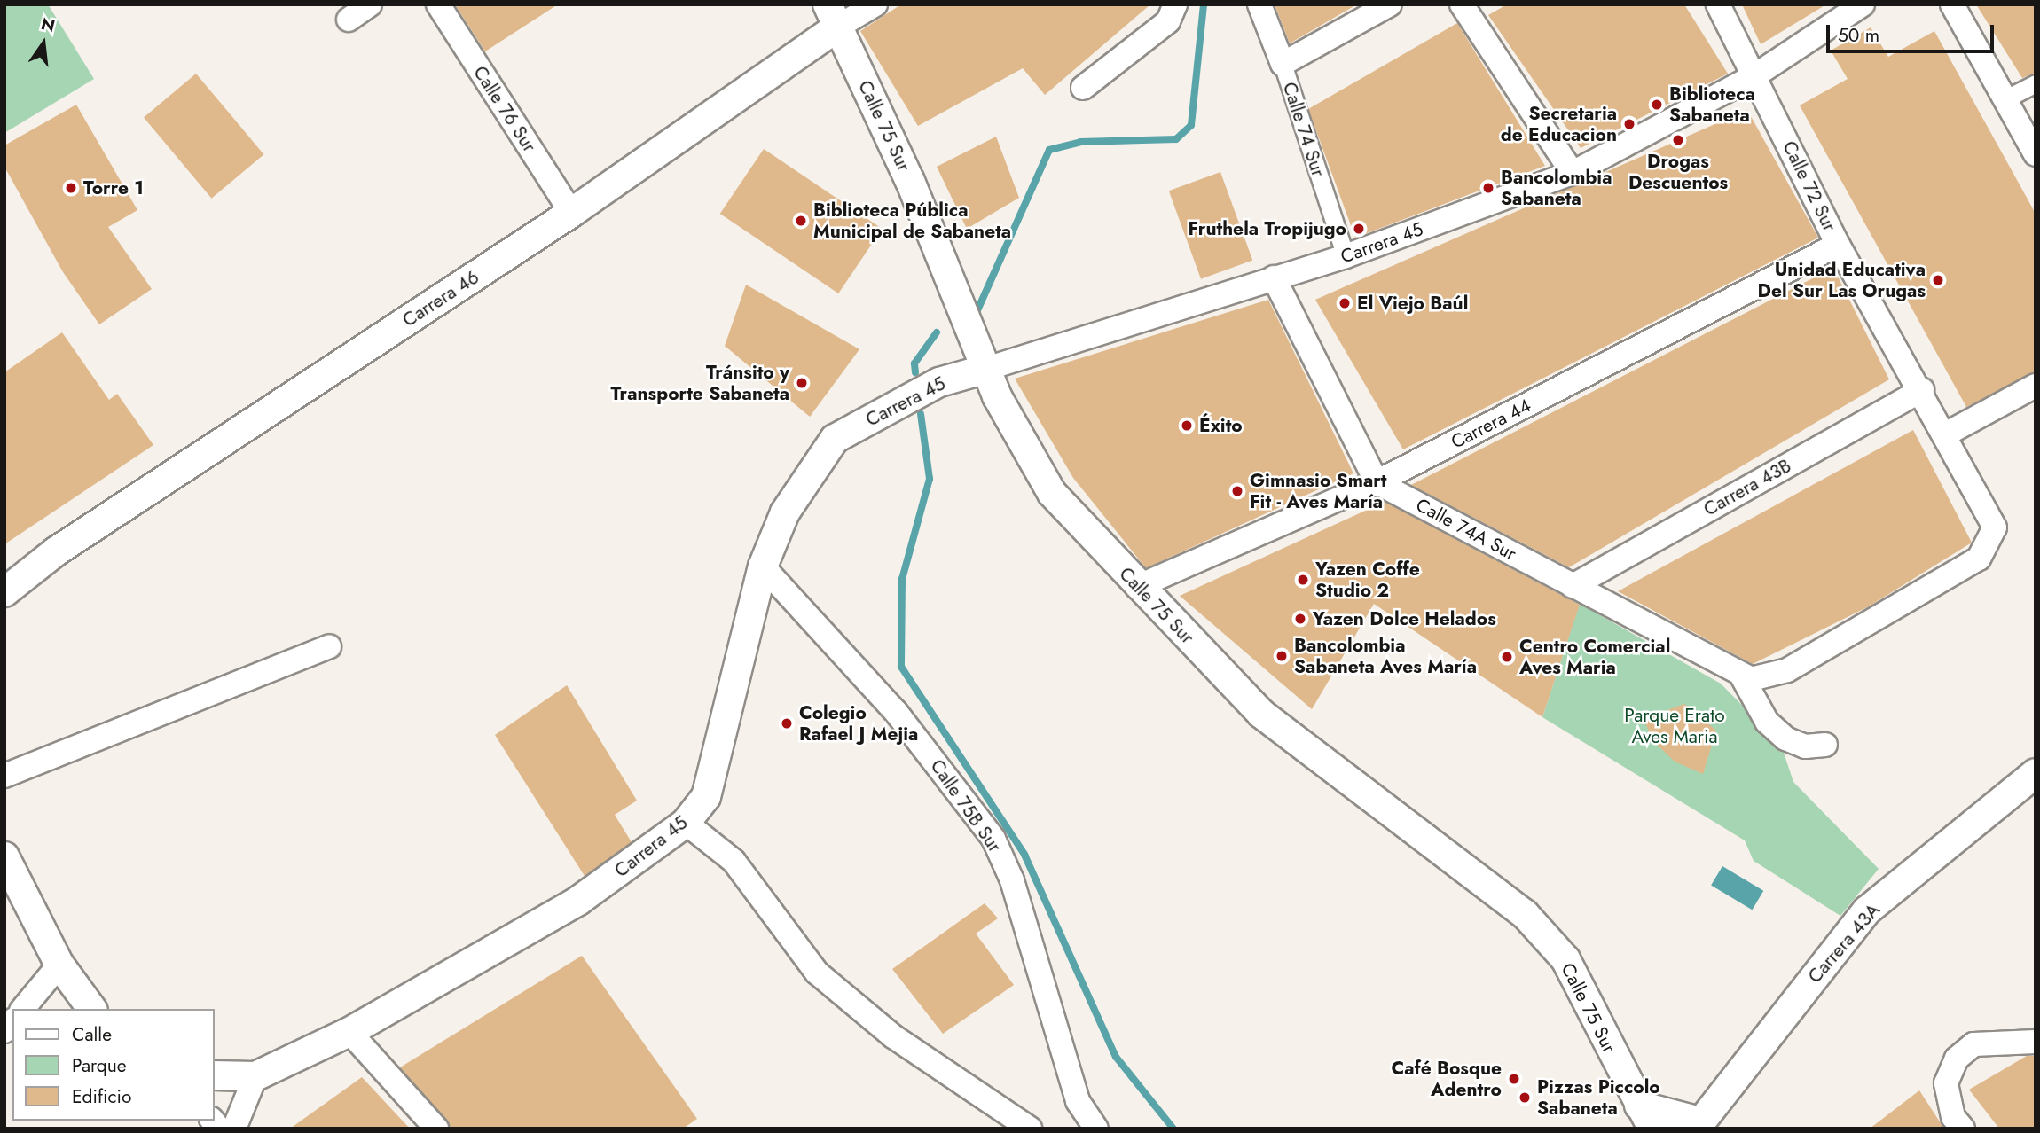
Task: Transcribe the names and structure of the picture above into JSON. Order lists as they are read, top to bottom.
{
  "streets": {
    "street": [
      "Calle 76 Sur",
      "Calle 75 Sur",
      "Calle 74 Sur",
      "Calle 72 Sur",
      "Carrera 45",
      "Carrera 46",
      "Carrera 44",
      "Carrera 43B",
      "Calle 74A Sur",
      "Calle 75B Sur",
      "Carrera 43A"
    ]
  },
  "crossings": [
    ["Calle 76 Sur", "Carrera 46"],
    ["Calle 75 Sur", "Carrera 45"],
    ["Calle 75 Sur", "Carrera 46"],
    ["Calle 75 Sur", "Carrera 44"],
    ["Calle 74 Sur", "Carrera 45"],
    ["Calle 72 Sur", "Carrera 45"],
    ["Calle 72 Sur", "Carrera 44"],
    ["Calle 72 Sur", "Carrera 43B"],
    ["Calle 72 Sur", "Calle 74A Sur"],
    ["Carrera 45", "Calle 75B Sur"],
    ["Carrera 44", "Calle 74A Sur"],
    ["Carrera 43B", "Calle 74A Sur"]
  ],
  "parks": ["Parque Erato Aves Maria"],
  "places": [
    "Biblioteca Sabaneta",
    "Secretaria de Educacion",
    "Drogas Descuentos",
    "Torre 1",
    "Bancolombia Sabaneta",
    "Biblioteca Pública Municipal de Sabaneta",
    "Fruthela Tropijugo",
    "Unidad Educativa Del Sur Las Orugas",
    "El Viejo Baúl",
    "Tránsito y Transporte Sabaneta",
    "Éxito",
    "Gimnasio Smart Fit - Aves María",
    "Yazen Coffe Studio 2",
    "Yazen Dolce Helados",
    "Bancolombia Sabaneta Aves María",
    "Centro Comercial Aves Maria",
    "Colegio Rafael J Mejia",
    "Café Bosque Adentro",
    "Pizzas Piccolo Sabaneta"
  ],
  "legend": ["Calle", "Parque", "Edificio"],
  "scale_bar": "50 m",
  "north": "top"
}
